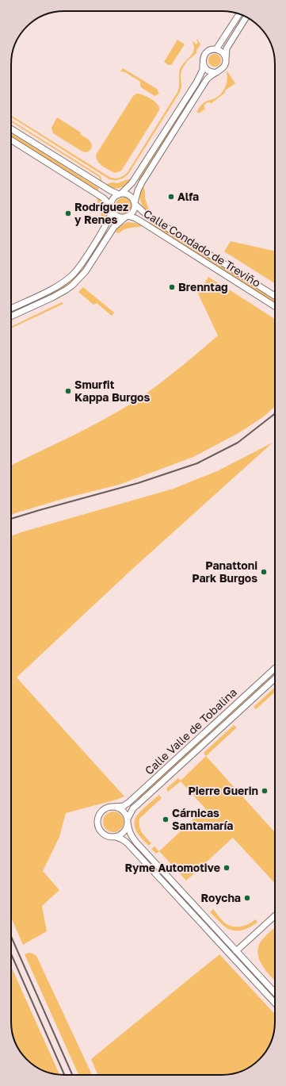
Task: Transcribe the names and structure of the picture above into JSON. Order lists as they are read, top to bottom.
{
  "streets": {
    "street": ["Calle Condado de Treviño", "Calle Valle de Tobalina"]
  },
  "places": [
    "Alfa",
    "Rodríguez y Renes",
    "Brenntag",
    "Smurfit Kappa Burgos",
    "Panattoni Park Burgos",
    "Pierre Guerin",
    "Cárnicas Santamaría",
    "Ryme Automotive",
    "Roycha"
  ]
}
